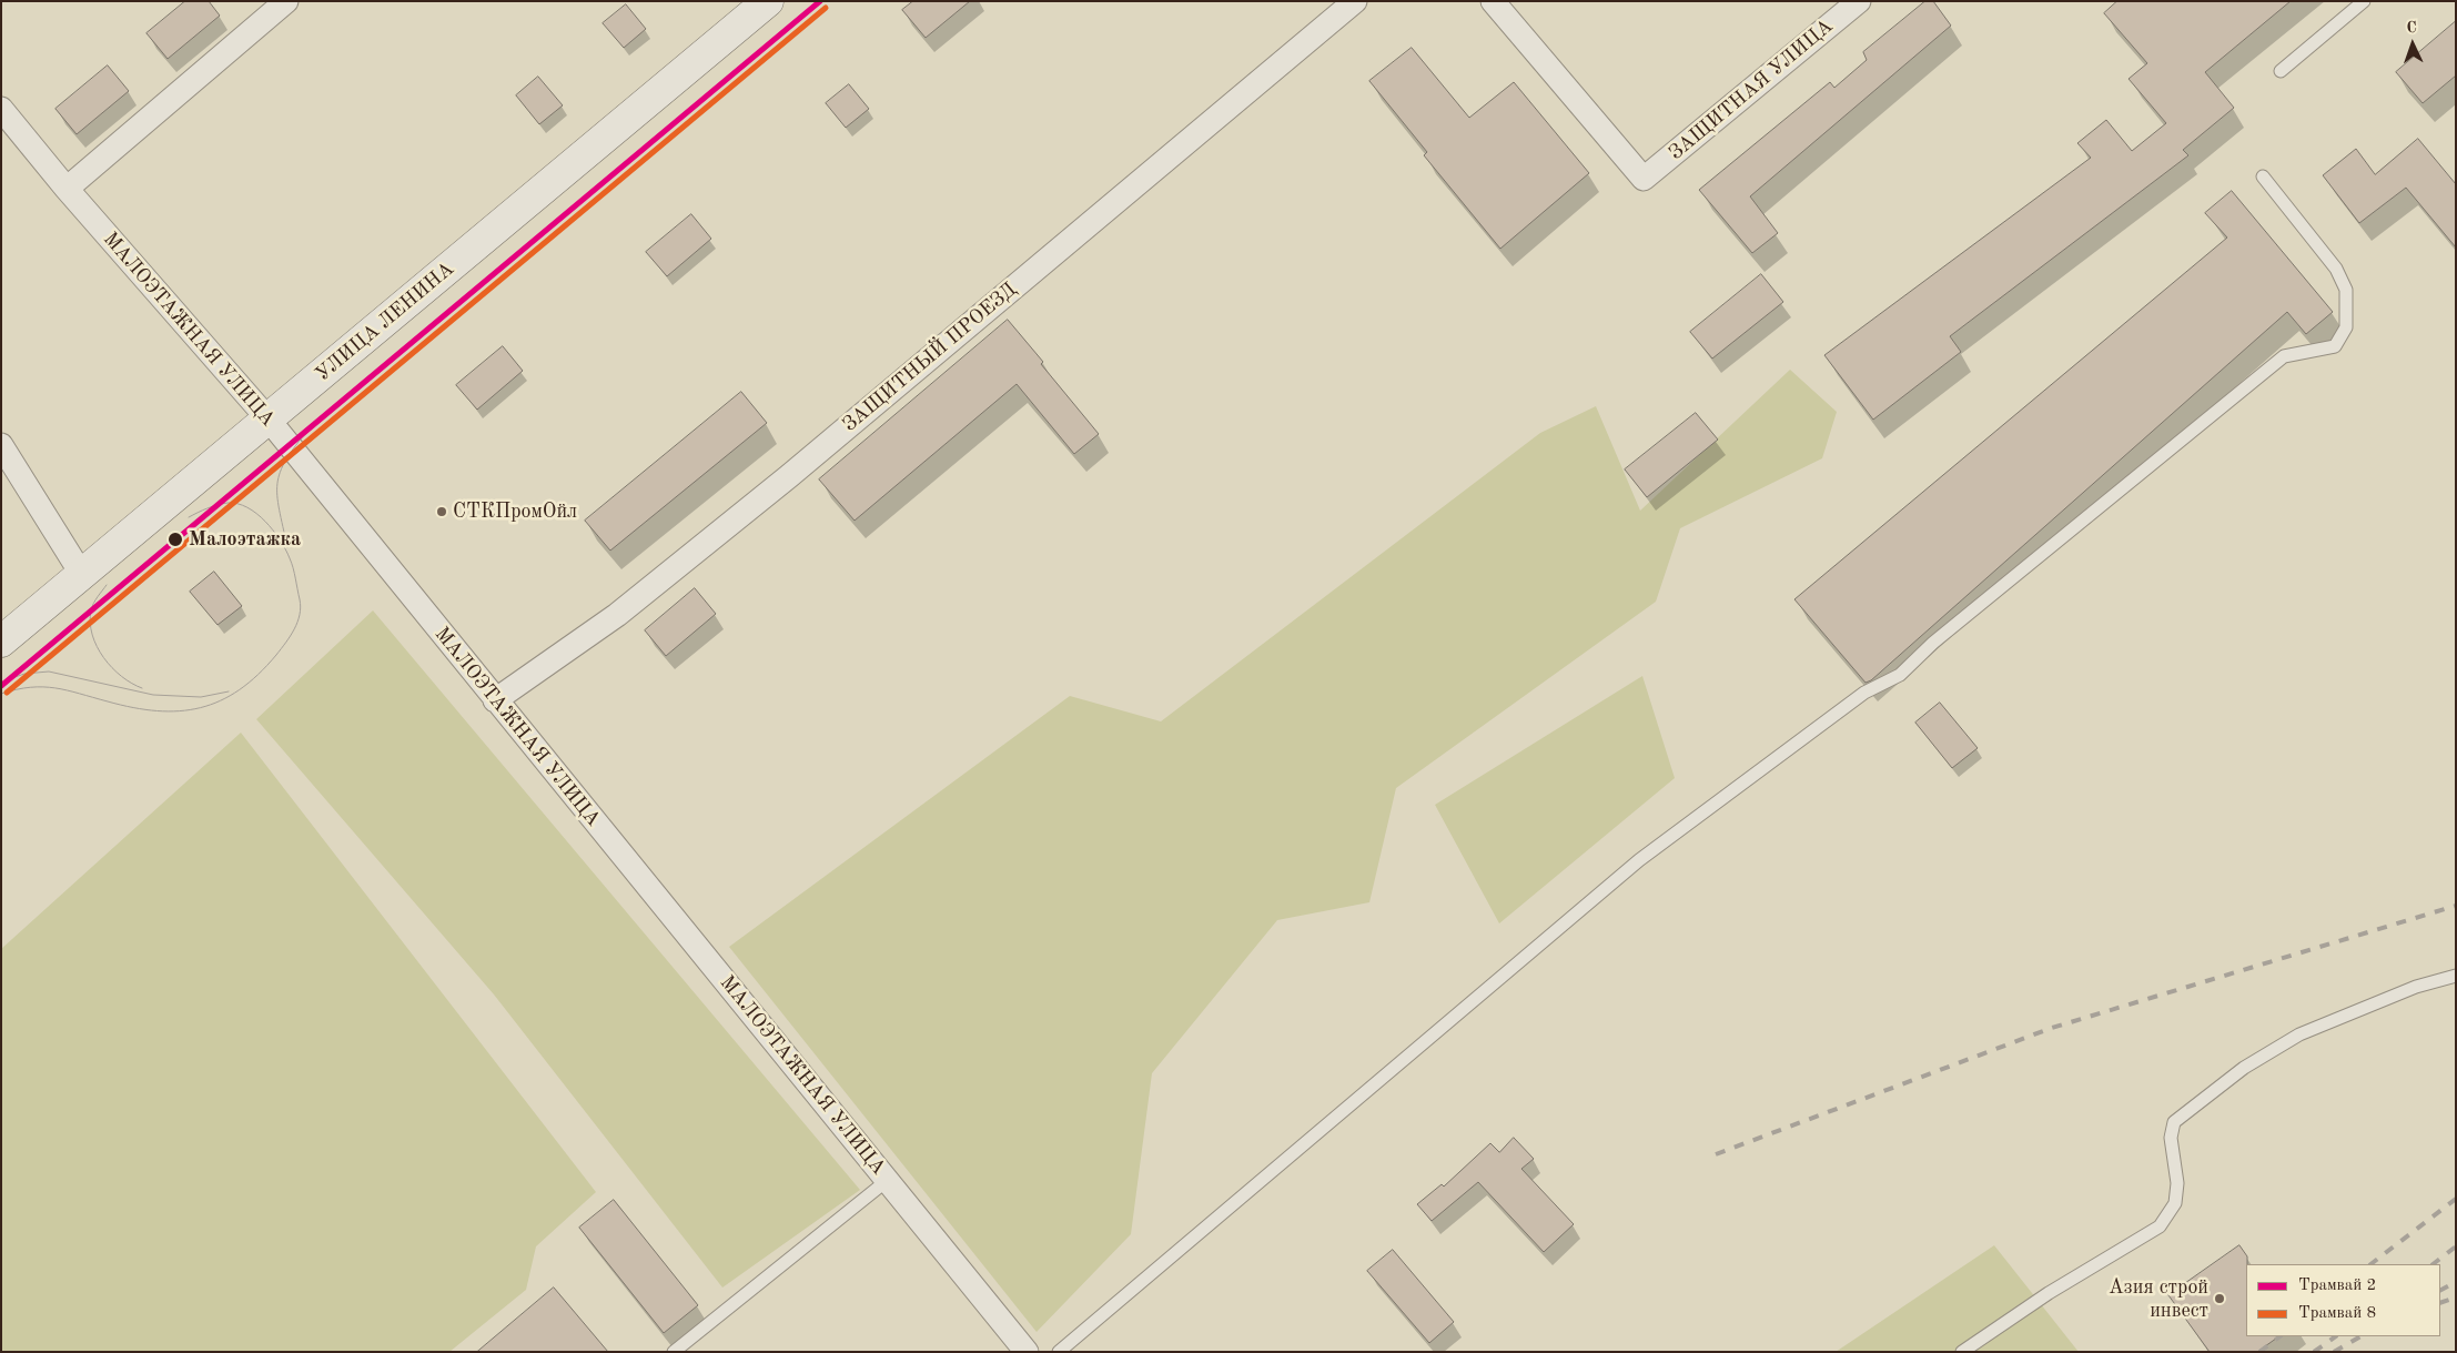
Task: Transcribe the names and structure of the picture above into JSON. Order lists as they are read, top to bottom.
{
  "streets": {
    "main road": ["УЛИЦА ЛЕНИНА"],
    "street": ["ЗАЩИТНАЯ УЛИЦА", "МАЛОЭТАЖНАЯ УЛИЦА", "ЗАЩИТНЫЙ ПРОЕЗД"]
  },
  "crossings": [
    ["УЛИЦА ЛЕНИНА", "МАЛОЭТАЖНАЯ УЛИЦА"],
    ["МАЛОЭТАЖНАЯ УЛИЦА", "ЗАЩИТНЫЙ ПРОЕЗД"]
  ],
  "places": ["СТКПромОйл", "Малоэтажка", "Азия строй инвест"],
  "lines": ["tram line 2", "tram line 8"],
  "legend": ["Трамвай 2", "Трамвай 8"],
  "north": "top"
}
